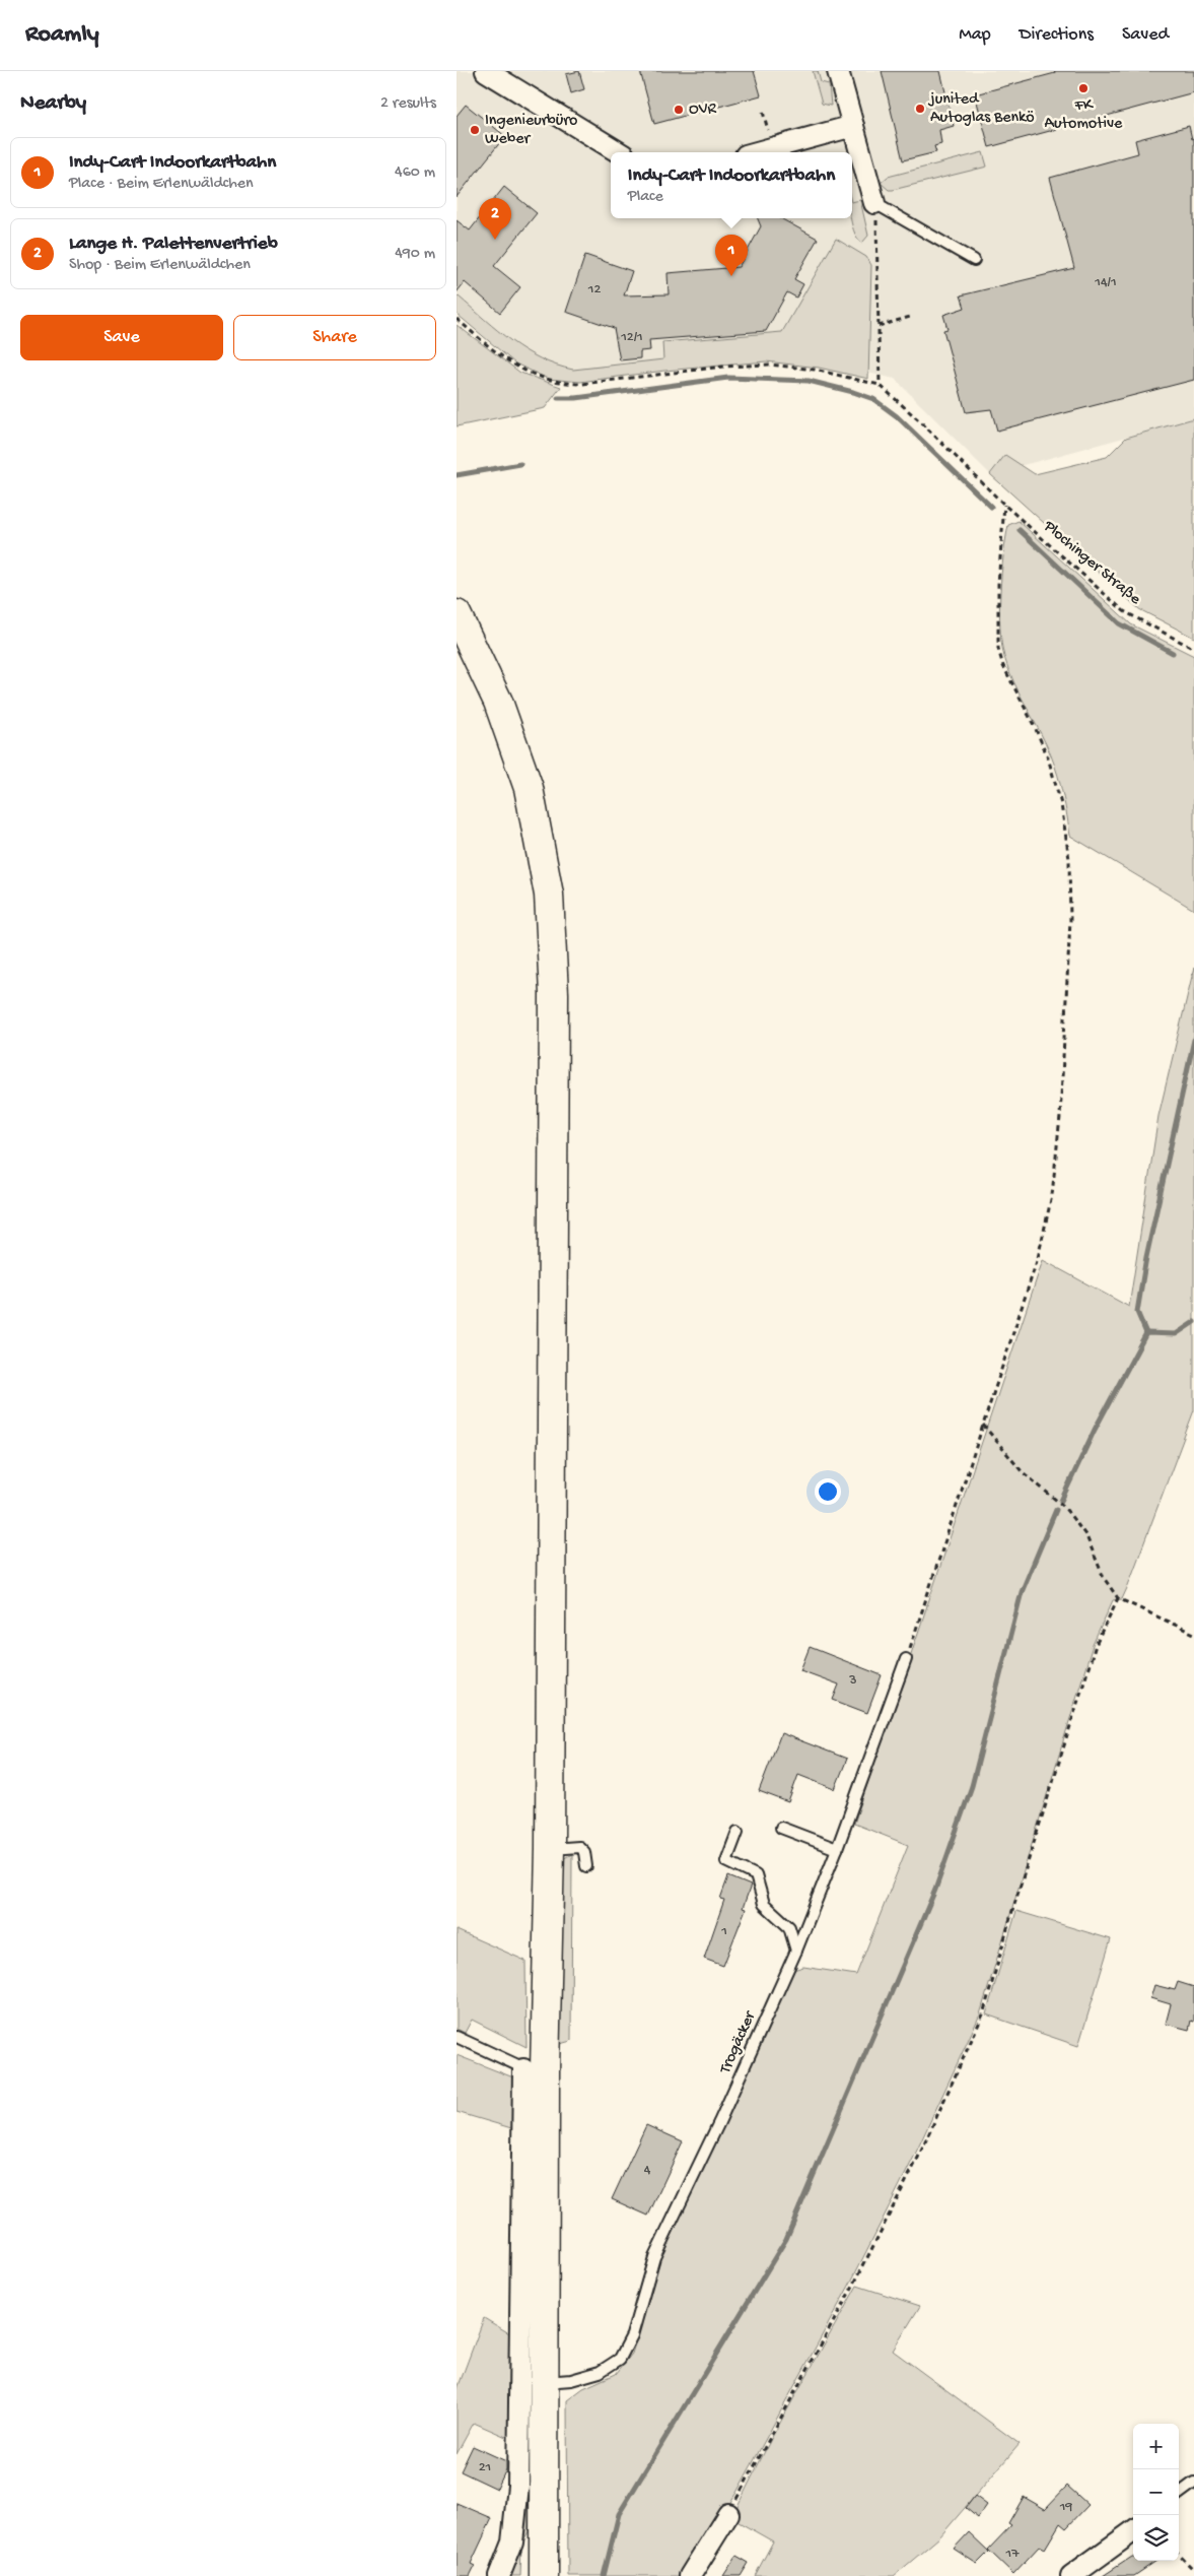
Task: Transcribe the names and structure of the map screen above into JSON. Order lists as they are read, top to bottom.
{
  "streets": {
    "lane": ["Trogäcker"],
    "path": ["Plochinger Straße"]
  },
  "places": [
    "FK Automotive",
    "junited Autoglas Benkö",
    "OVR",
    "Ingenieurbüro Weber"
  ],
  "house_numbers": [
    "14/1",
    "12",
    "12/1",
    "3",
    "1",
    "4",
    "21",
    "19",
    "17"
  ],
  "page": {
    "header": "Roamly",
    "nav": ["Map", "Directions", "Saved"],
    "heading": ["Nearby", "2 results"],
    "list": [
      {
        "mark": "1",
        "name": "Indy-Cart Indoorkartbahn",
        "note": "Place · Beim Erlenwäldchen",
        "value": "460 m"
      },
      {
        "mark": "2",
        "name": "Lange H. Palettenvertrieb",
        "note": "Shop · Beim Erlenwäldchen",
        "value": "490 m"
      }
    ],
    "popup": ["Indy-Cart Indoorkartbahn", "Place"],
    "pins": ["2", "1"],
    "buttons": ["Save", "Share"],
    "map_buttons": ["+", "−"]
  }
}
